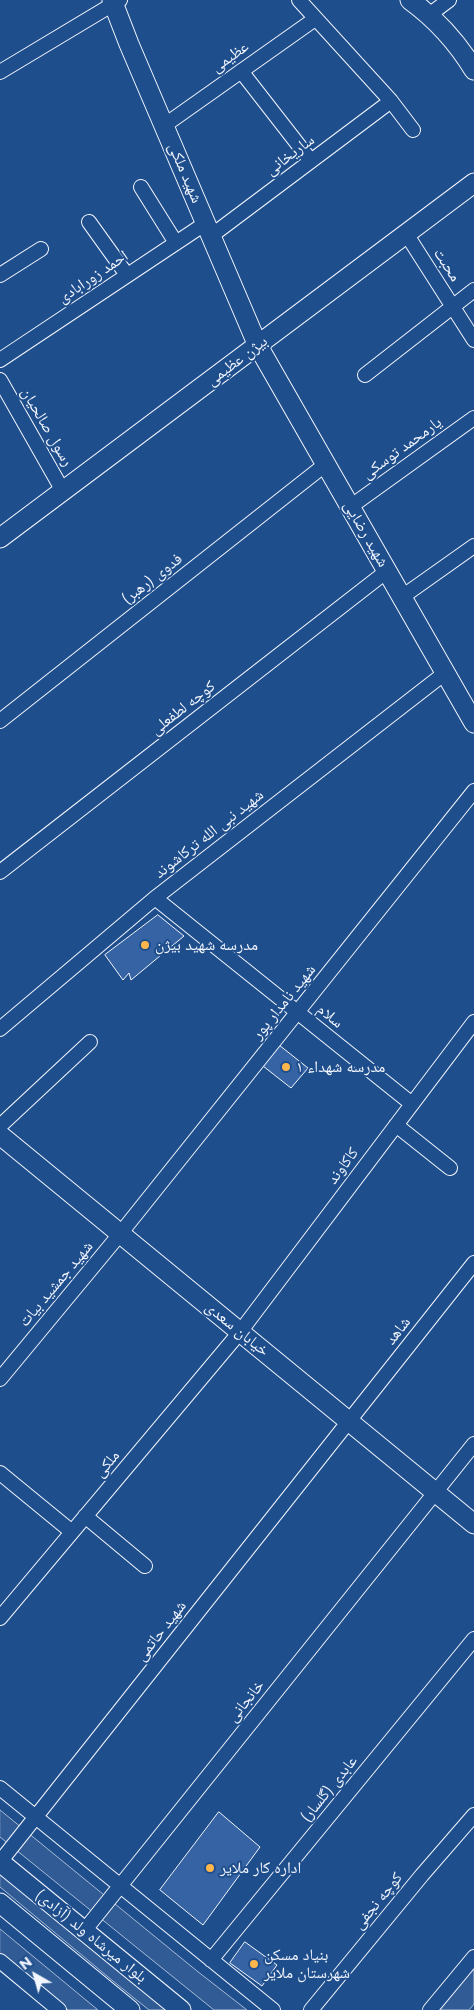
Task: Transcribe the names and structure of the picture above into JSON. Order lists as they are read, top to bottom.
{
  "streets": {
    "main road": [
      "شهید ملکی",
      "بیژن عظیمی",
      "شهید رضایی",
      "خیابان سعدی",
      "بلوار میرشاه ولد (آزادی)"
    ],
    "street": [
      "عظیمی",
      "ساریخانی",
      "محبت",
      "احمد زورابادی",
      "رسول صالحیان",
      "یارمحمد توسکی",
      "فدوی (رهبر)",
      "کوچه لطفعلی",
      "شهید نبی الله ترکاشوند",
      "شهید نامدار پور",
      "سلام",
      "کاکاوند",
      "شهید جمشید بیات",
      "شاهد",
      "ملکی",
      "شهید حاتمی",
      "خانجانی",
      "عابدی (گلسار)",
      "کوچه نجفی"
    ]
  },
  "crossings": [
    ["عظیمی", "شهید ملکی"],
    ["ساریخانی", "شهید ملکی"],
    ["ساریخانی", "احمد زورابادی"],
    ["شهید ملکی", "احمد زورابادی"],
    ["شهید ملکی", "بیژن عظیمی"],
    ["شهید ملکی", "شهید رضایی"],
    ["محبت", "بیژن عظیمی"],
    ["بیژن عظیمی", "رسول صالحیان"],
    ["بیژن عظیمی", "شهید رضایی"],
    ["یارمحمد توسکی", "شهید رضایی"],
    ["شهید رضایی", "فدوی (رهبر)"],
    ["شهید رضایی", "کوچه لطفعلی"],
    ["شهید رضایی", "شهید نبی الله ترکاشوند"],
    ["شهید نبی الله ترکاشوند", "سلام"],
    ["شهید نامدار پور", "سلام"],
    ["شهید نامدار پور", "شهید جمشید بیات"],
    ["شهید نامدار پور", "خیابان سعدی"],
    ["سلام", "کاکاوند"],
    ["کاکاوند", "خیابان سعدی"],
    ["کاکاوند", "ملکی"],
    ["شهید جمشید بیات", "خیابان سعدی"],
    ["خیابان سعدی", "شاهد"],
    ["خیابان سعدی", "ملکی"],
    ["خیابان سعدی", "شهید حاتمی"],
    ["خیابان سعدی", "خانجانی"],
    ["شاهد", "شهید حاتمی"],
    ["شهید حاتمی", "بلوار میرشاه ولد (آزادی)"],
    ["خانجانی", "بلوار میرشاه ولد (آزادی)"]
  ],
  "places": [
    "مدرسه شهید بیژن",
    "مدرسه شهداء ۱",
    "اداره کار ملایر",
    "بنیاد مسکن شهرستان ملایر"
  ],
  "north": "top left"
}
